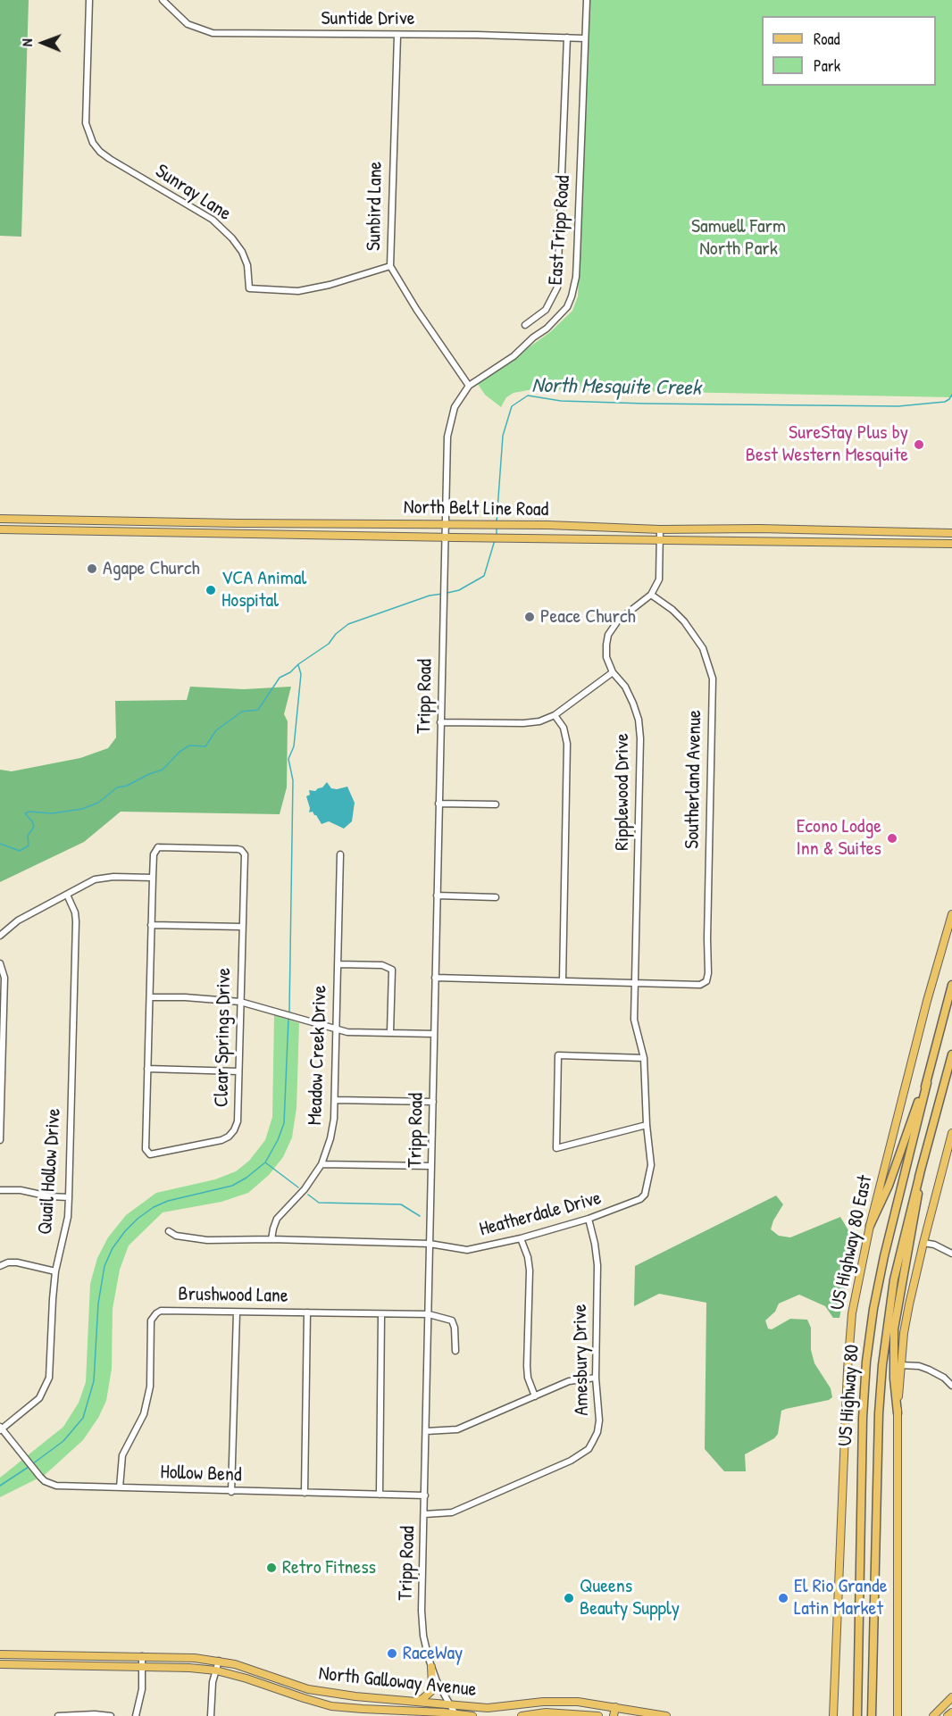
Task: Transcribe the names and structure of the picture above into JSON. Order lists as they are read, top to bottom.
{
  "streets": {
    "highway": ["US Highway 80"],
    "main road": ["North Belt Line Road", "US Highway 80 East", "North Galloway Avenue"],
    "street": [
      "Suntide Drive",
      "Sunray Lane",
      "Sunbird Lane",
      "East Tripp Road",
      "Tripp Road",
      "Southerland Avenue",
      "Ripplewood Drive",
      "Clear Springs Drive",
      "Meadow Creek Drive",
      "Quail Hollow Drive",
      "Heatherdale Drive",
      "Brushwood Lane",
      "Amesbury Drive",
      "Hollow Bend"
    ]
  },
  "crossings": [
    ["Suntide Drive", "Sunbird Lane"],
    ["Suntide Drive", "East Tripp Road"],
    ["Sunray Lane", "Sunbird Lane"],
    ["Sunbird Lane", "East Tripp Road"],
    ["East Tripp Road", "North Belt Line Road"],
    ["East Tripp Road", "Tripp Road"],
    ["North Belt Line Road", "Tripp Road"],
    ["Tripp Road", "Heatherdale Drive"],
    ["Tripp Road", "Brushwood Lane"],
    ["Tripp Road", "Amesbury Drive"],
    ["Tripp Road", "Hollow Bend"],
    ["Tripp Road", "North Galloway Avenue"],
    ["Southerland Avenue", "Ripplewood Drive"],
    ["Ripplewood Drive", "Heatherdale Drive"],
    ["Meadow Creek Drive", "Heatherdale Drive"],
    ["Quail Hollow Drive", "Hollow Bend"],
    ["Heatherdale Drive", "Amesbury Drive"],
    ["Brushwood Lane", "Hollow Bend"]
  ],
  "water": ["North Mesquite Creek"],
  "parks": ["Samuell Farm North Park"],
  "places": [
    "SureStay Plus by Best Western Mesquite",
    "Agape Church",
    "VCA Animal Hospital",
    "Peace Church",
    "Econo Lodge Inn & Suites",
    "Retro Fitness",
    "Queens Beauty Supply",
    "El Rio Grande Latin Market",
    "RaceWay"
  ],
  "legend": ["Road", "Park"],
  "north": "left"
}
